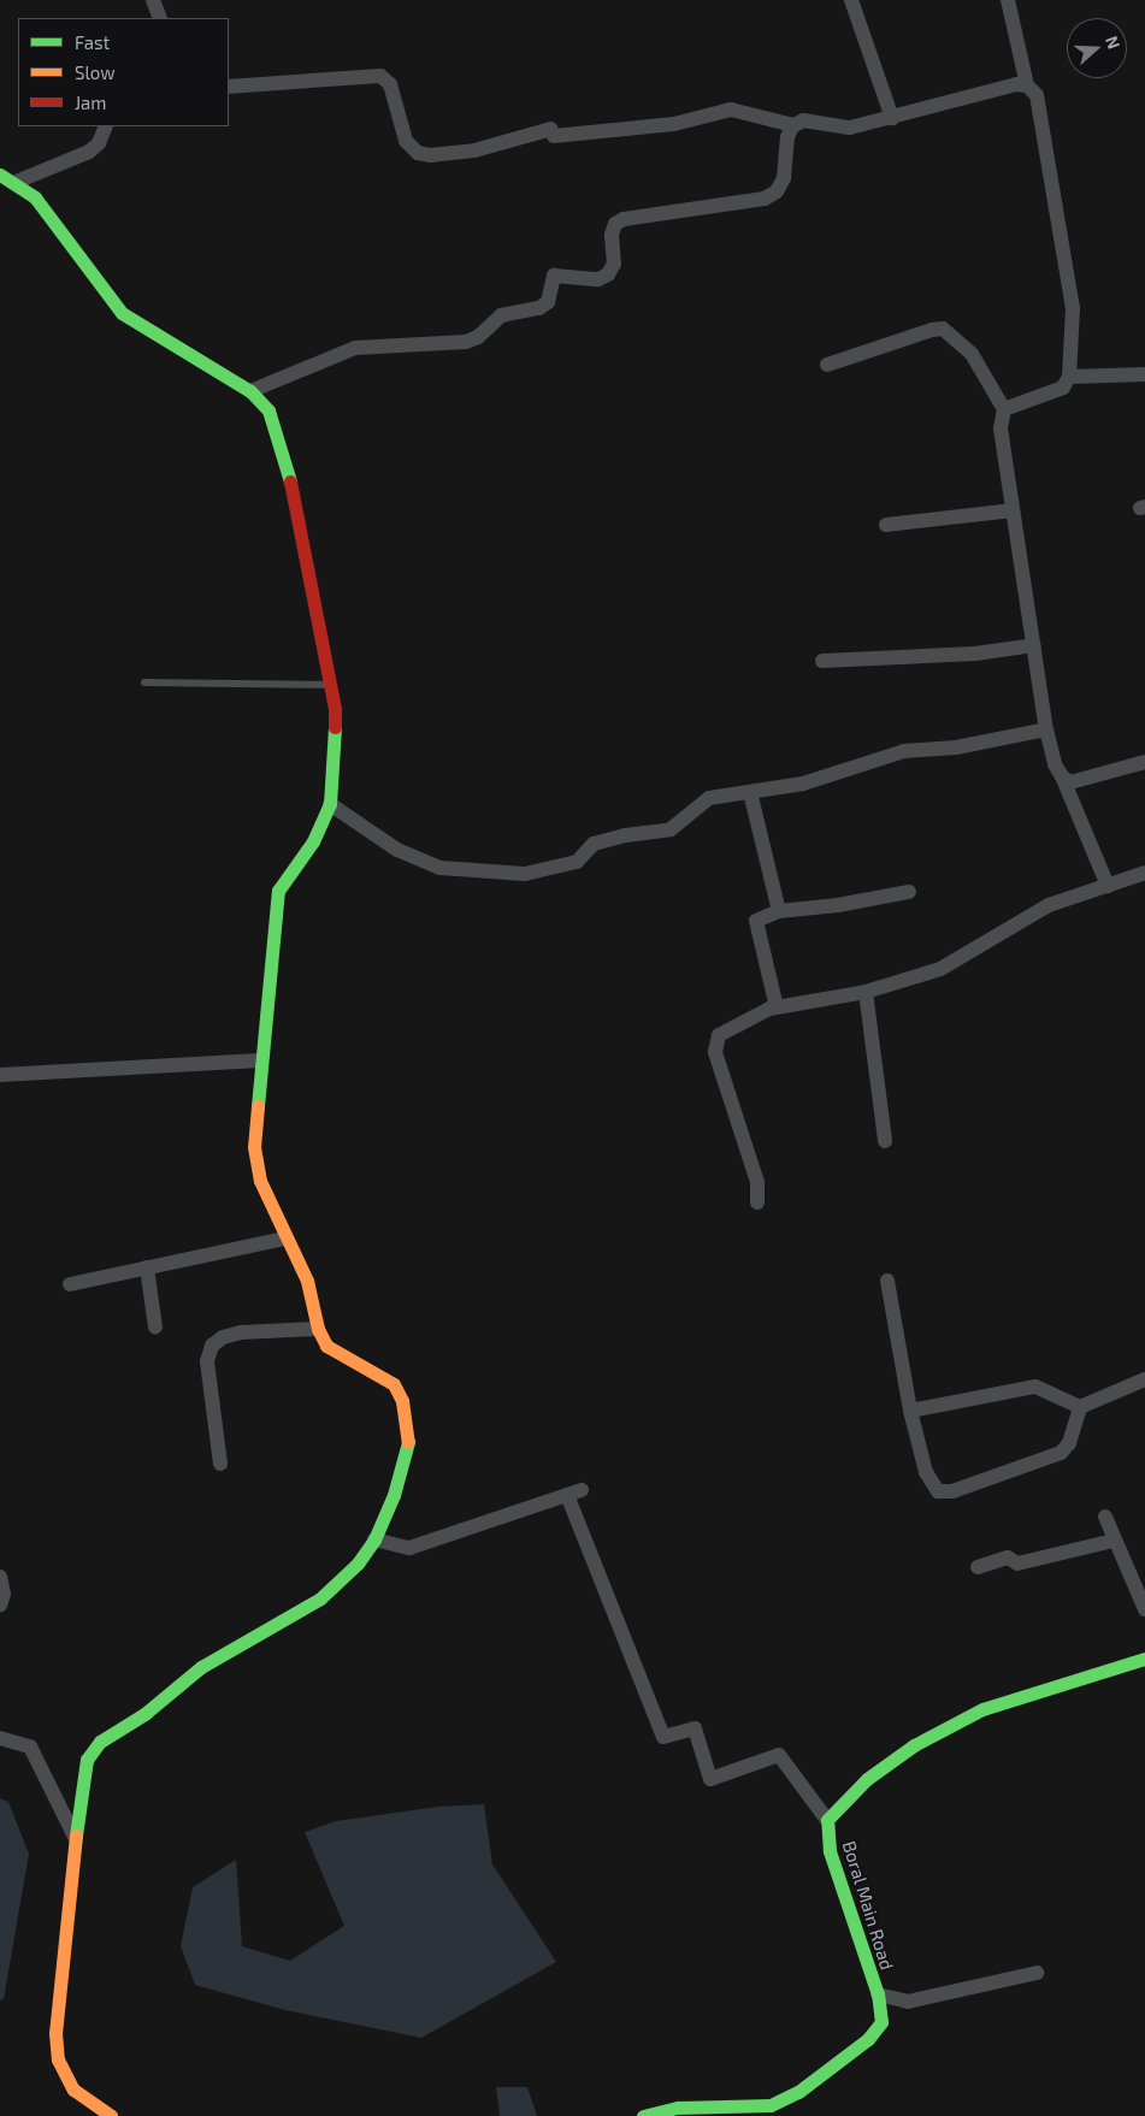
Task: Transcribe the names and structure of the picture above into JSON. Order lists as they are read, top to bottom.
{
  "streets": {
    "street": ["Boral Main Road"]
  },
  "legend": ["Fast", "Slow", "Jam"],
  "north": "right"
}
